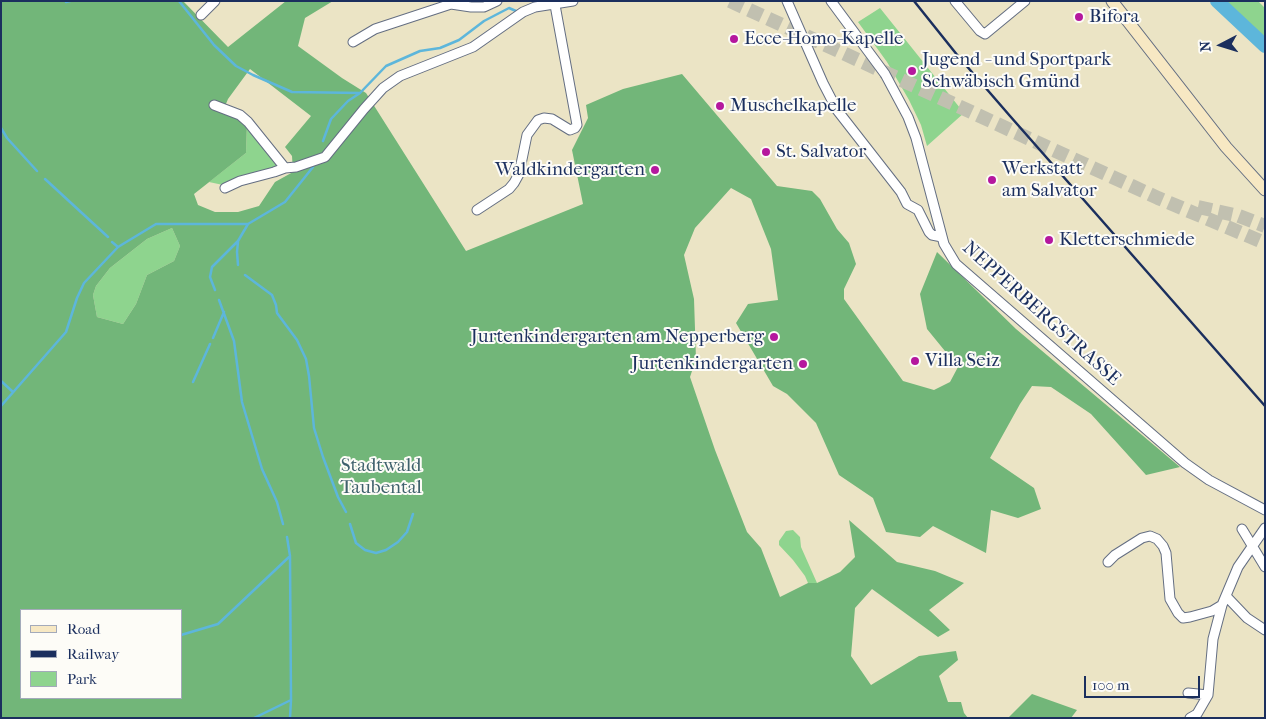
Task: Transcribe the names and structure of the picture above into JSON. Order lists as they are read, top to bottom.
{
  "streets": {
    "street": ["NEPPERBERGSTRASSE"]
  },
  "parks": ["Stadtwald Taubental"],
  "places": [
    "Bifora",
    "Ecce-Homo-Kapelle",
    "Jugend - und Sportpark Schwäbisch Gmünd",
    "Muschelkapelle",
    "St. Salvator",
    "Waldkindergarten",
    "Werkstatt am Salvator",
    "Kletterschmiede",
    "Jurtenkindergarten am Nepperberg",
    "Villa Seiz",
    "Jurtenkindergarten"
  ],
  "legend": ["Road", "Railway", "Park"],
  "scale_bar": "100 m",
  "north": "left"
}
